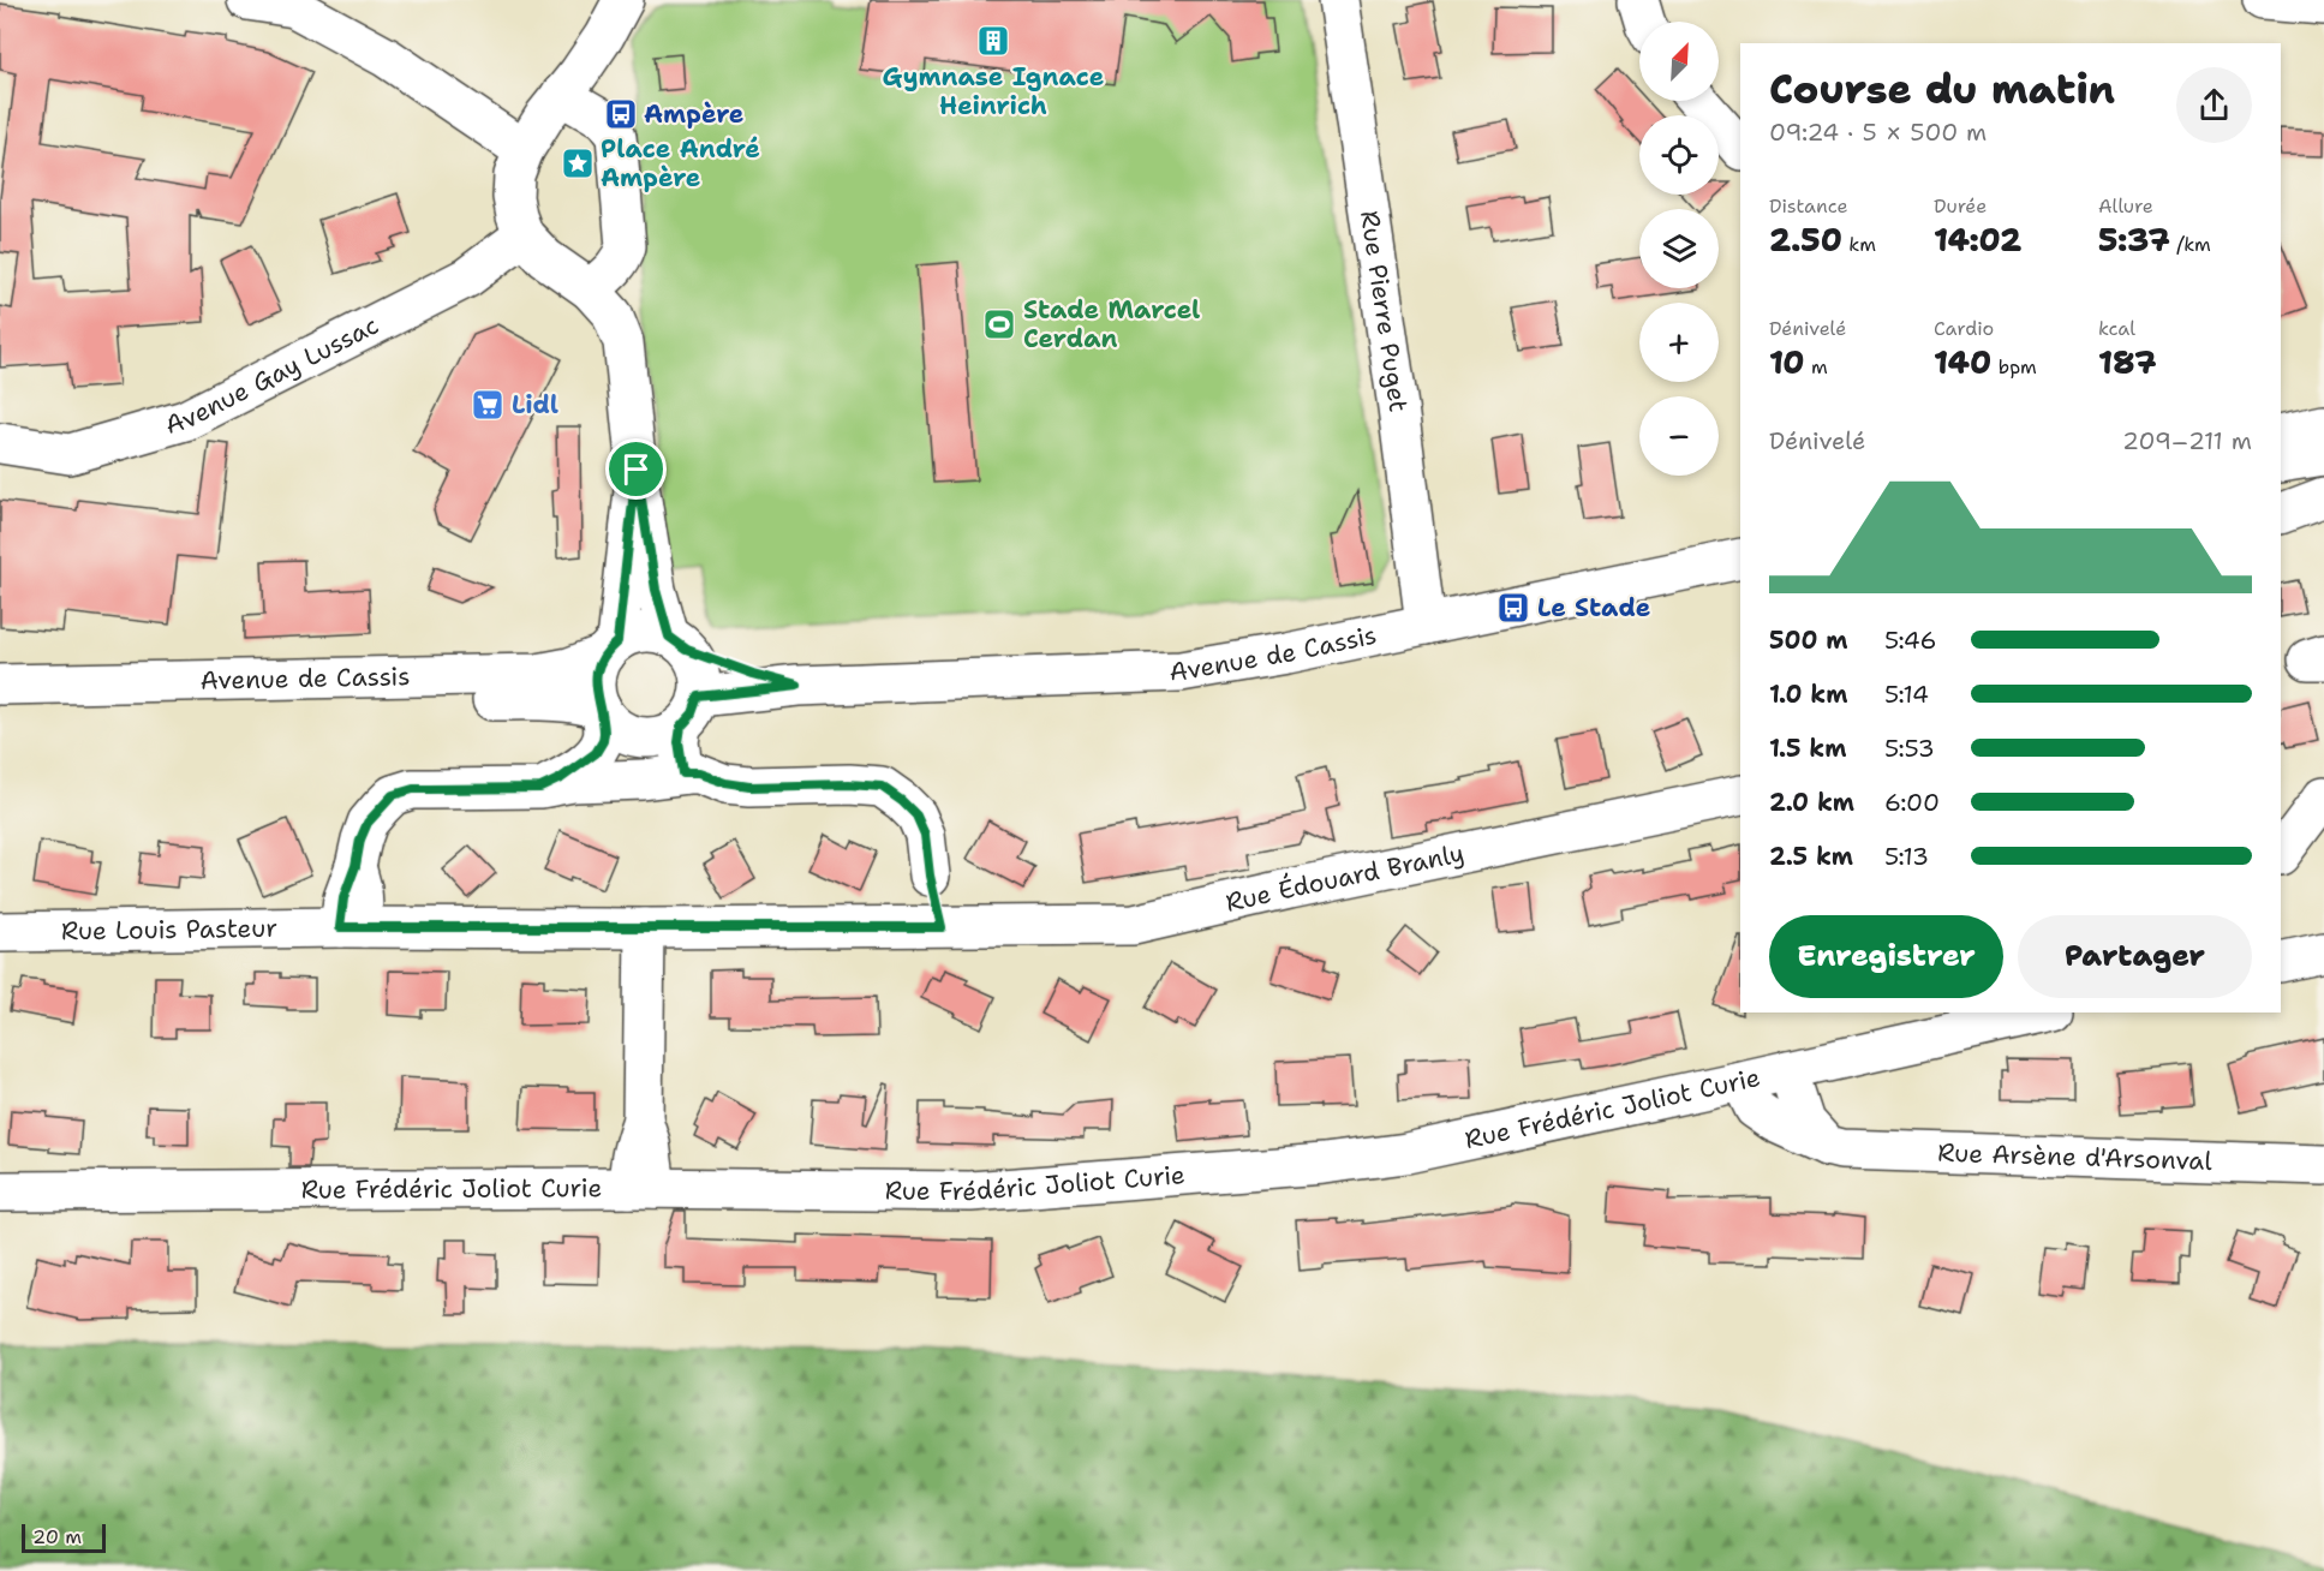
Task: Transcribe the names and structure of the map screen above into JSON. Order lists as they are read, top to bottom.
{
  "streets": {
    "street": [
      "Rue Pierre Puget",
      "Avenue Gay Lussac",
      "Avenue de Cassis",
      "Rue Édouard Branly",
      "Rue Louis Pasteur",
      "Rue Frédéric Joliot Curie",
      "Rue Arsène d'Arsonval"
    ]
  },
  "crossings": [
    ["Rue Pierre Puget", "Avenue de Cassis"],
    ["Rue Édouard Branly", "Rue Louis Pasteur"],
    ["Rue Frédéric Joliot Curie", "Rue Arsène d'Arsonval"]
  ],
  "places": {
    "building": ["Gymnase Ignace Heinrich"],
    "bus stop": ["Ampère", "Le Stade"],
    "place": ["Place André Ampère"],
    "sports": ["Stade Marcel Cerdan"],
    "supermarket": ["Lidl"]
  },
  "scale_bar": "20 m",
  "north": "top right",
  "page": {
    "map_buttons": ["+", "−"],
    "heading": ["Course du matin", "09:24 · 5 × 500 m"],
    "stats": [
      ["Distance", "2.50 km"],
      ["Durée", "14:02"],
      ["Allure", "5:37 /km"],
      ["Dénivelé", "10 m"],
      ["Cardio", "140 bpm"],
      ["kcal", "187"]
    ],
    "chart": ["Dénivelé", "209–211 m"],
    "list": [
      {
        "name": "500 m",
        "note": "5:46"
      },
      {
        "name": "1.0 km",
        "note": "5:14"
      },
      {
        "name": "1.5 km",
        "note": "5:53"
      },
      {
        "name": "2.0 km",
        "note": "6:00"
      },
      {
        "name": "2.5 km",
        "note": "5:13"
      }
    ],
    "buttons": ["Enregistrer", "Partager"],
    "scale": "20 m"
  }
}
